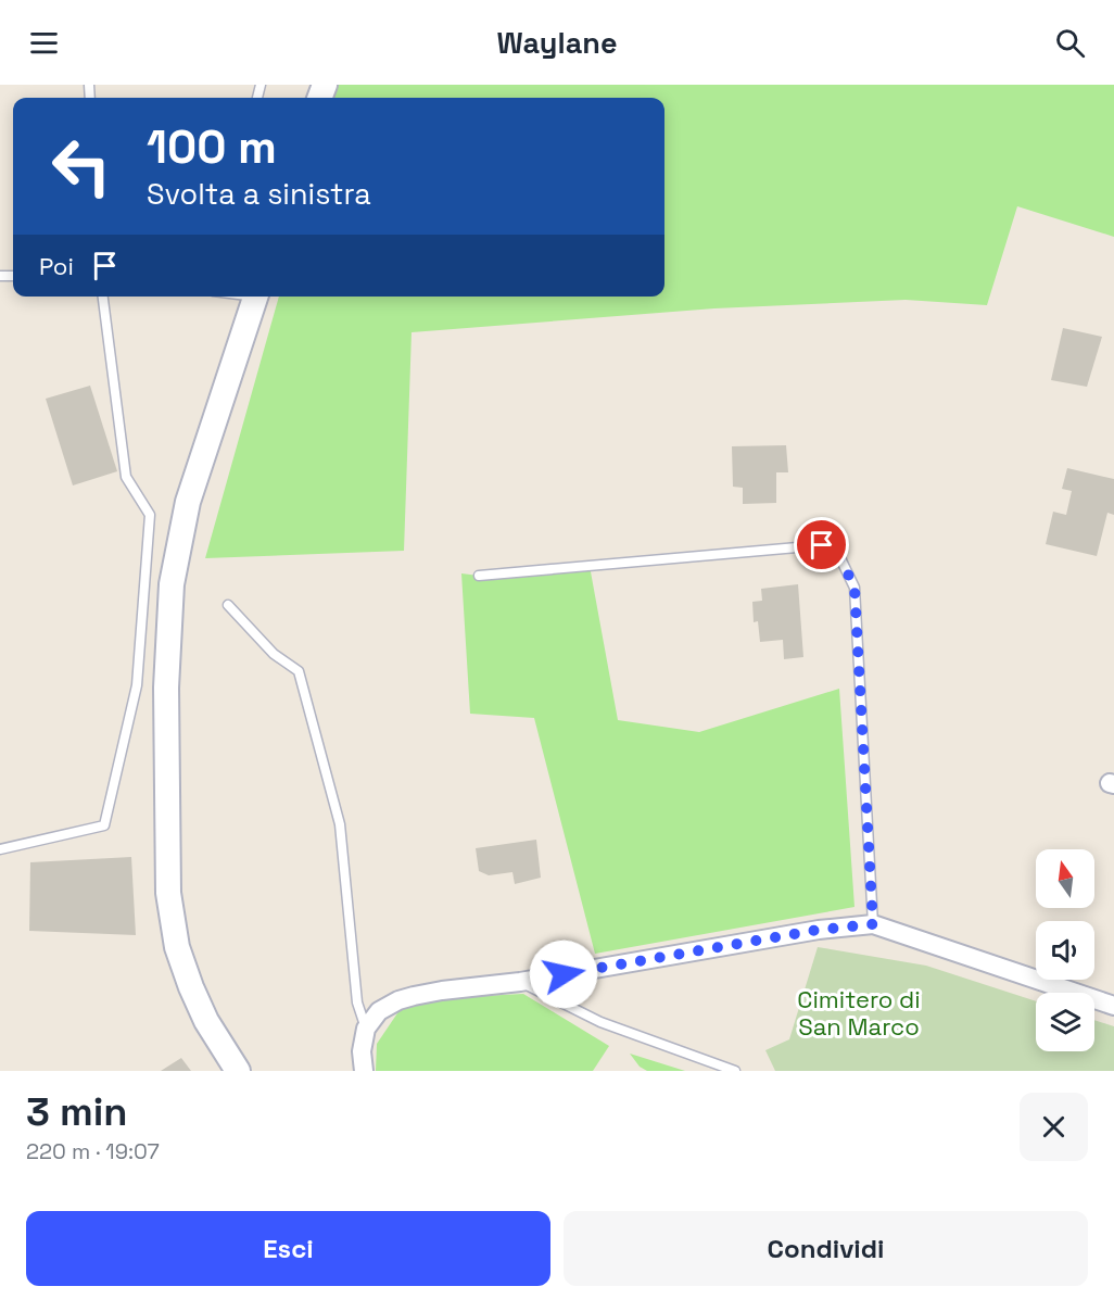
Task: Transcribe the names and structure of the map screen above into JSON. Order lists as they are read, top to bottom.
{
  "parks": ["Cimitero di San Marco"],
  "north": "top",
  "page": {
    "header": "Waylane",
    "turn": ["100 m", "Svolta a sinistra"],
    "then": "Poi",
    "heading": ["3 min", "220 m · 19:07"],
    "buttons": ["Esci", "Condividi"]
  }
}
